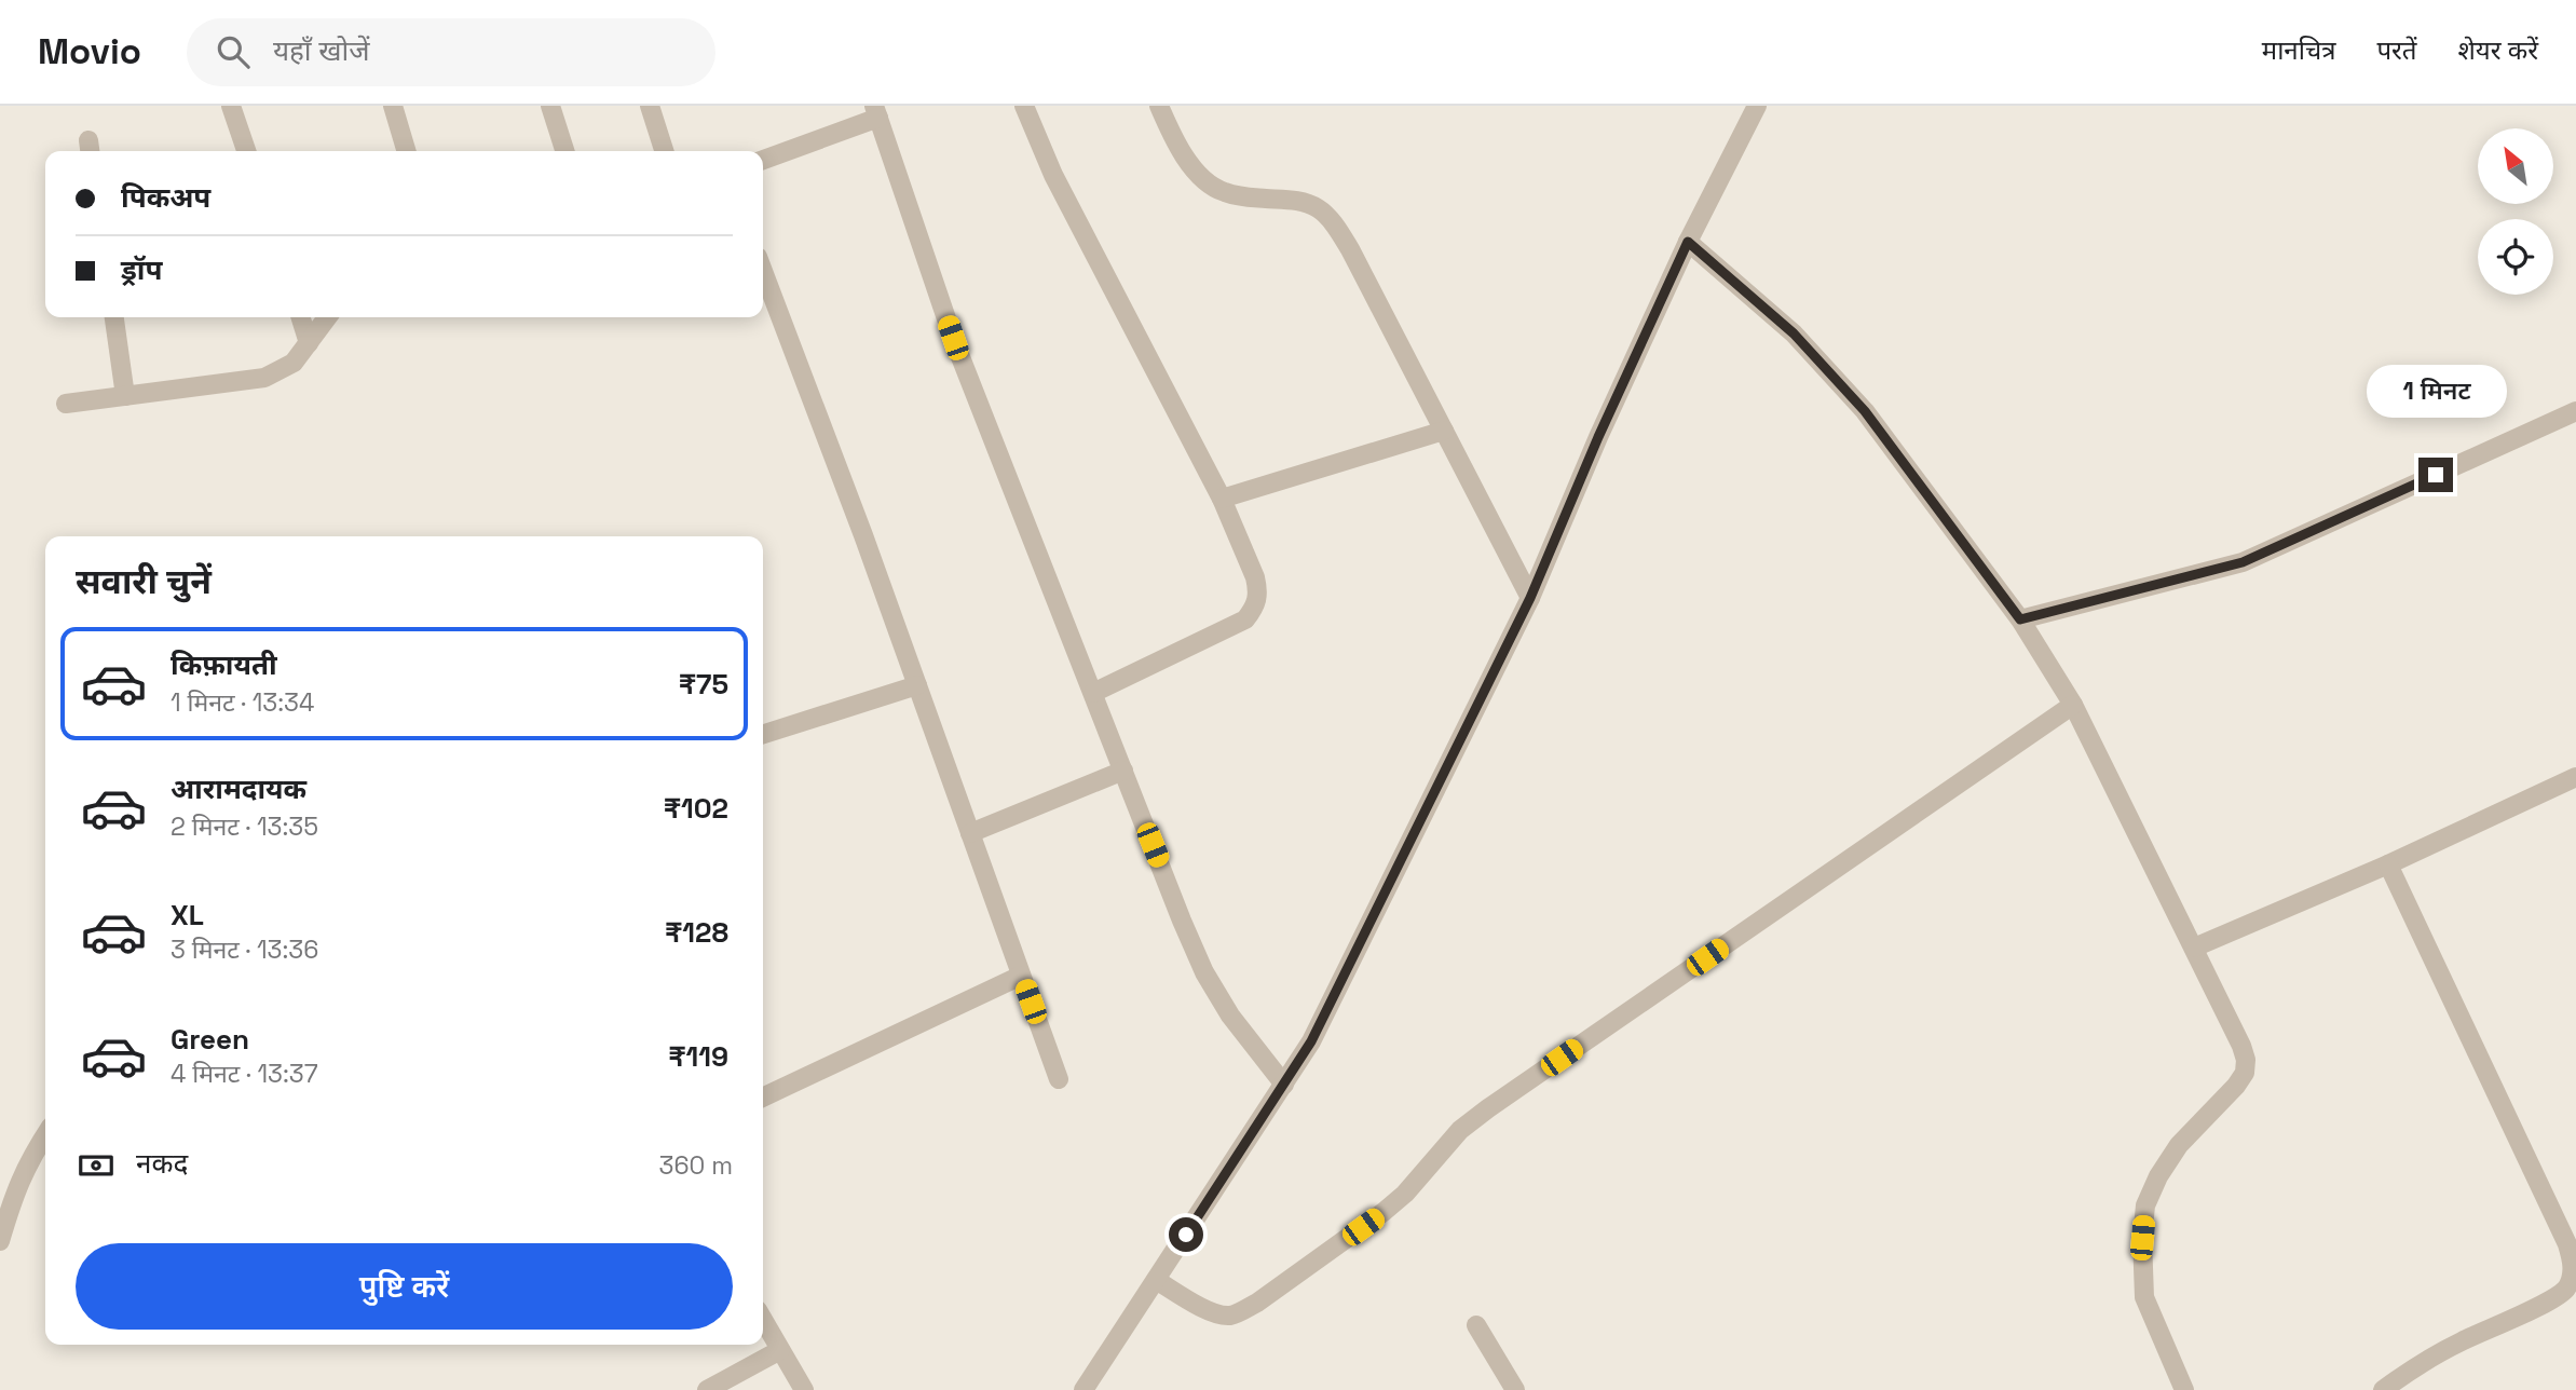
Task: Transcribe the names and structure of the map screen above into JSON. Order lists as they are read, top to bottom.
{
  "north": "top left",
  "page": {
    "header": "Movio",
    "search": "यहाँ खोजें",
    "nav": ["मानचित्र", "परतें", "शेयर करें"],
    "banner": ["पिकअप", "ड्रॉप"],
    "bubble": "1 मिनट",
    "heading": "सवारी चुनें",
    "list": [
      {
        "name": "किफ़ायती",
        "note": "1 मिनट · 13:34",
        "value": "₹75"
      },
      {
        "name": "आरामदायक",
        "note": "2 मिनट · 13:35",
        "value": "₹102"
      },
      {
        "name": "XL",
        "note": "3 मिनट · 13:36",
        "value": "₹128"
      },
      {
        "name": "Green",
        "note": "4 मिनट · 13:37",
        "value": "₹119"
      }
    ],
    "pay": ["नकद", "360 m"],
    "buttons": "पुष्टि करें"
  }
}
